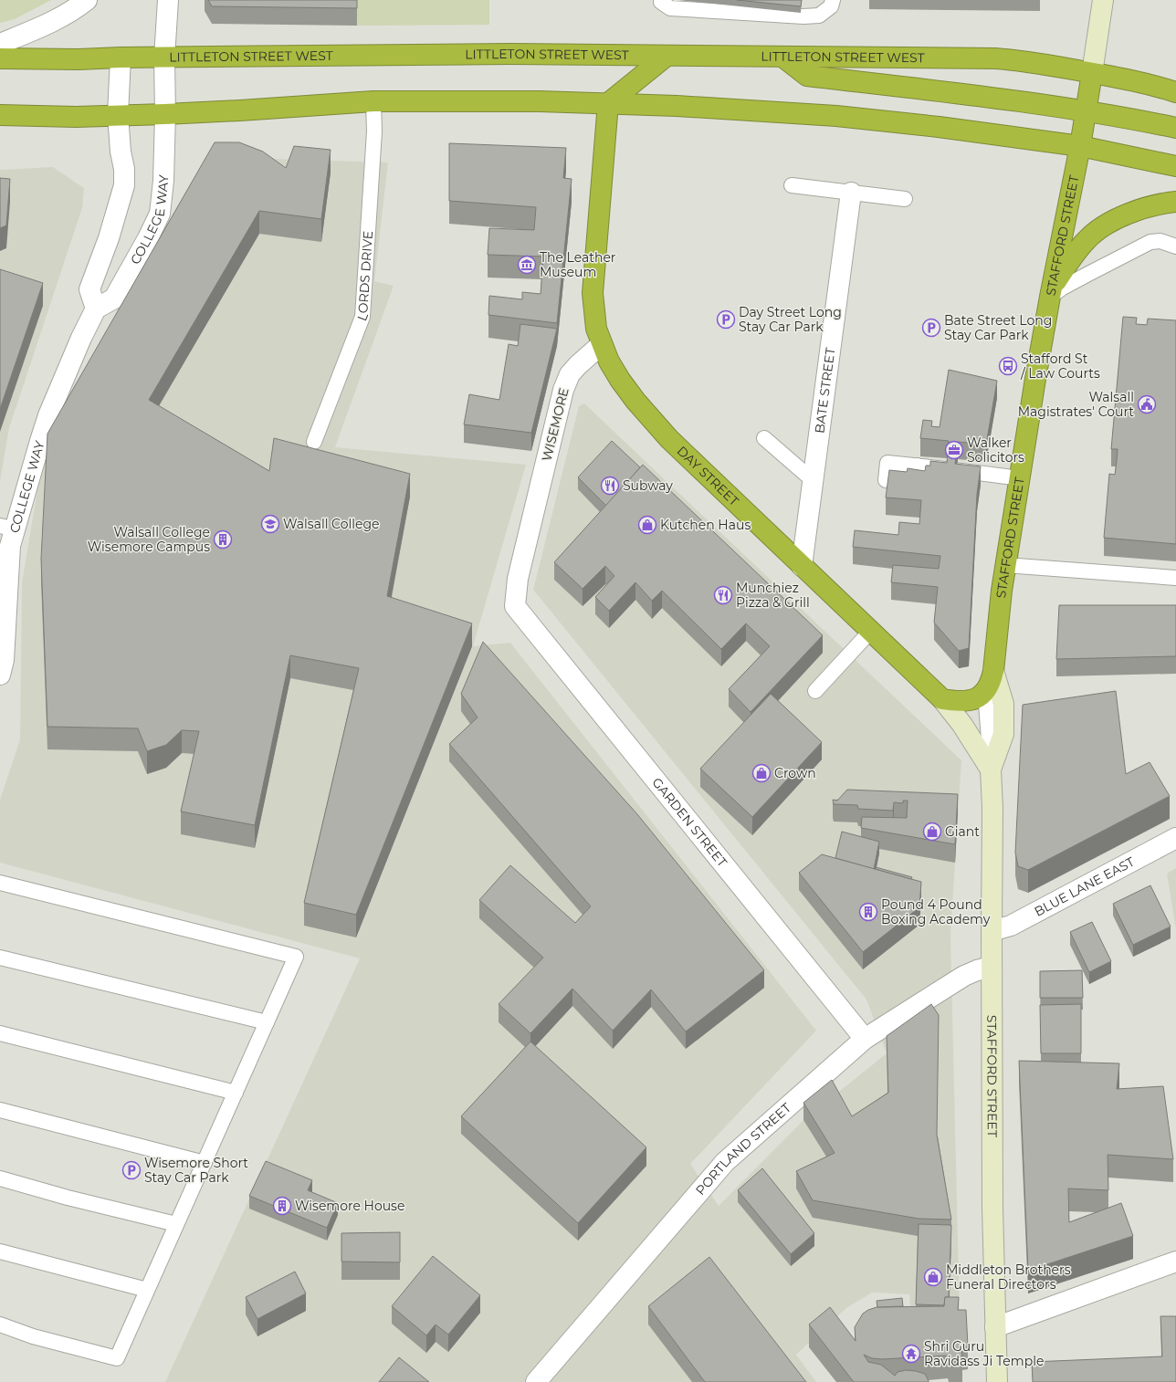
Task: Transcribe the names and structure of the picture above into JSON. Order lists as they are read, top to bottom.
{
  "streets": {
    "highway": ["LITTLETON STREET WEST", "STAFFORD STREET", "DAY STREET"],
    "street": [
      "COLLEGE WAY",
      "BATE STREET",
      "WISEMORE",
      "GARDEN STREET",
      "BLUE LANE EAST",
      "PORTLAND STREET"
    ],
    "lane": ["LORDS DRIVE"]
  },
  "crossings": [
    ["LITTLETON STREET WEST", "COLLEGE WAY"],
    ["LITTLETON STREET WEST", "STAFFORD STREET"],
    ["STAFFORD STREET", "DAY STREET"],
    ["STAFFORD STREET", "BLUE LANE EAST"],
    ["STAFFORD STREET", "PORTLAND STREET"],
    ["BATE STREET", "DAY STREET"],
    ["WISEMORE", "DAY STREET"],
    ["WISEMORE", "GARDEN STREET"],
    ["GARDEN STREET", "PORTLAND STREET"]
  ],
  "places": {
    "museum": ["The Leather Museum"],
    "parking": ["Day Street Long Stay Car Park", "Bate Street Long Stay Car Park", "Wisemore Short Stay Car Park"],
    "bus stop": ["Stafford St / Law Courts"],
    "public building": ["Walsall Magistrates' Court"],
    "office": ["Walker Solicitors"],
    "restaurant": ["Subway", "Munchiez Pizza & Grill"],
    "school or university": ["Walsall College"],
    "shop": [
      "Kutchen Haus",
      "Crown",
      "Giant",
      "Middleton Brothers Funeral Directors"
    ],
    "building": ["Walsall College Wisemore Campus", "Pound 4 Pound Boxing Academy", "Wisemore House"],
    "temple": ["Shri Guru Ravidass Ji Temple"]
  }
}
